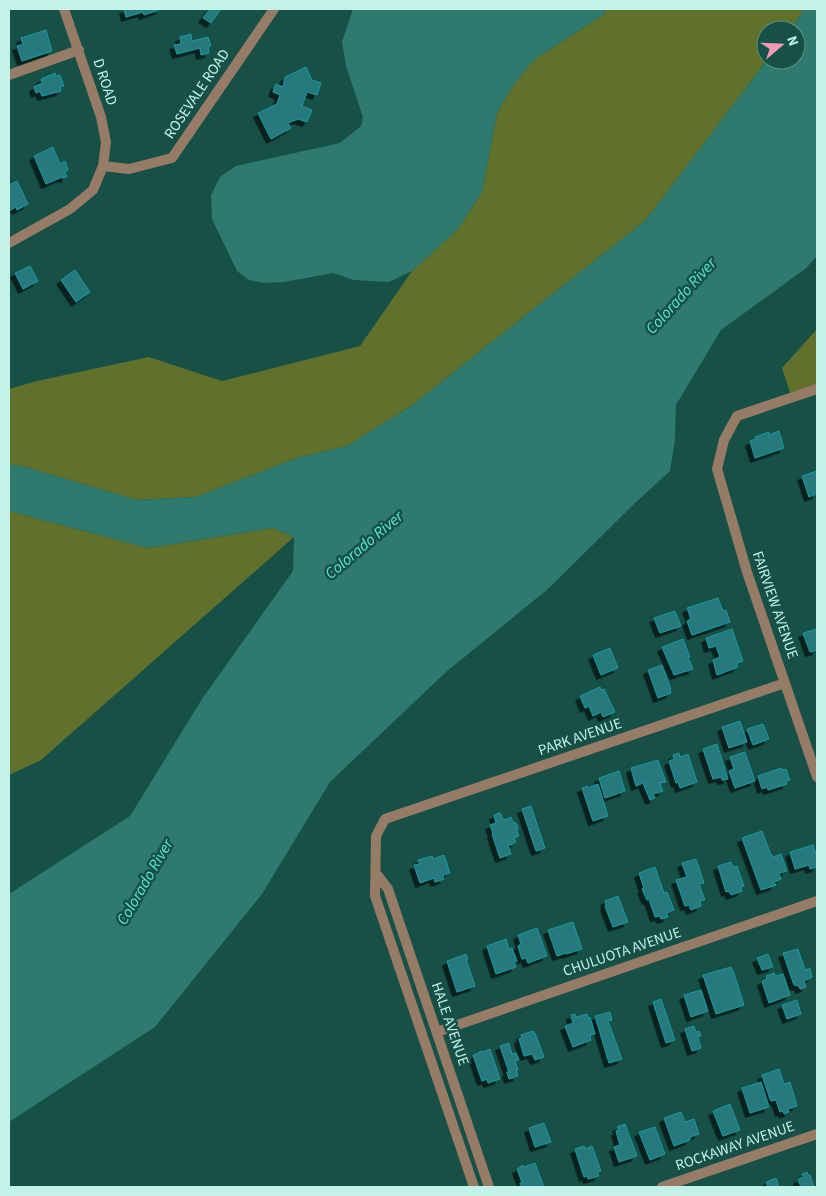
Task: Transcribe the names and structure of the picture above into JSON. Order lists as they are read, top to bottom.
{
  "streets": {
    "street": [
      "D ROAD",
      "ROSEVALE ROAD",
      "FAIRVIEW AVENUE",
      "PARK AVENUE",
      "CHULUOTA AVENUE",
      "HALE AVENUE",
      "ROCKAWAY AVENUE"
    ]
  },
  "crossings": [
    ["D ROAD", "ROSEVALE ROAD"],
    ["FAIRVIEW AVENUE", "PARK AVENUE"],
    ["PARK AVENUE", "HALE AVENUE"],
    ["CHULUOTA AVENUE", "HALE AVENUE"]
  ],
  "water": ["Colorado River"],
  "north": "right"
}
